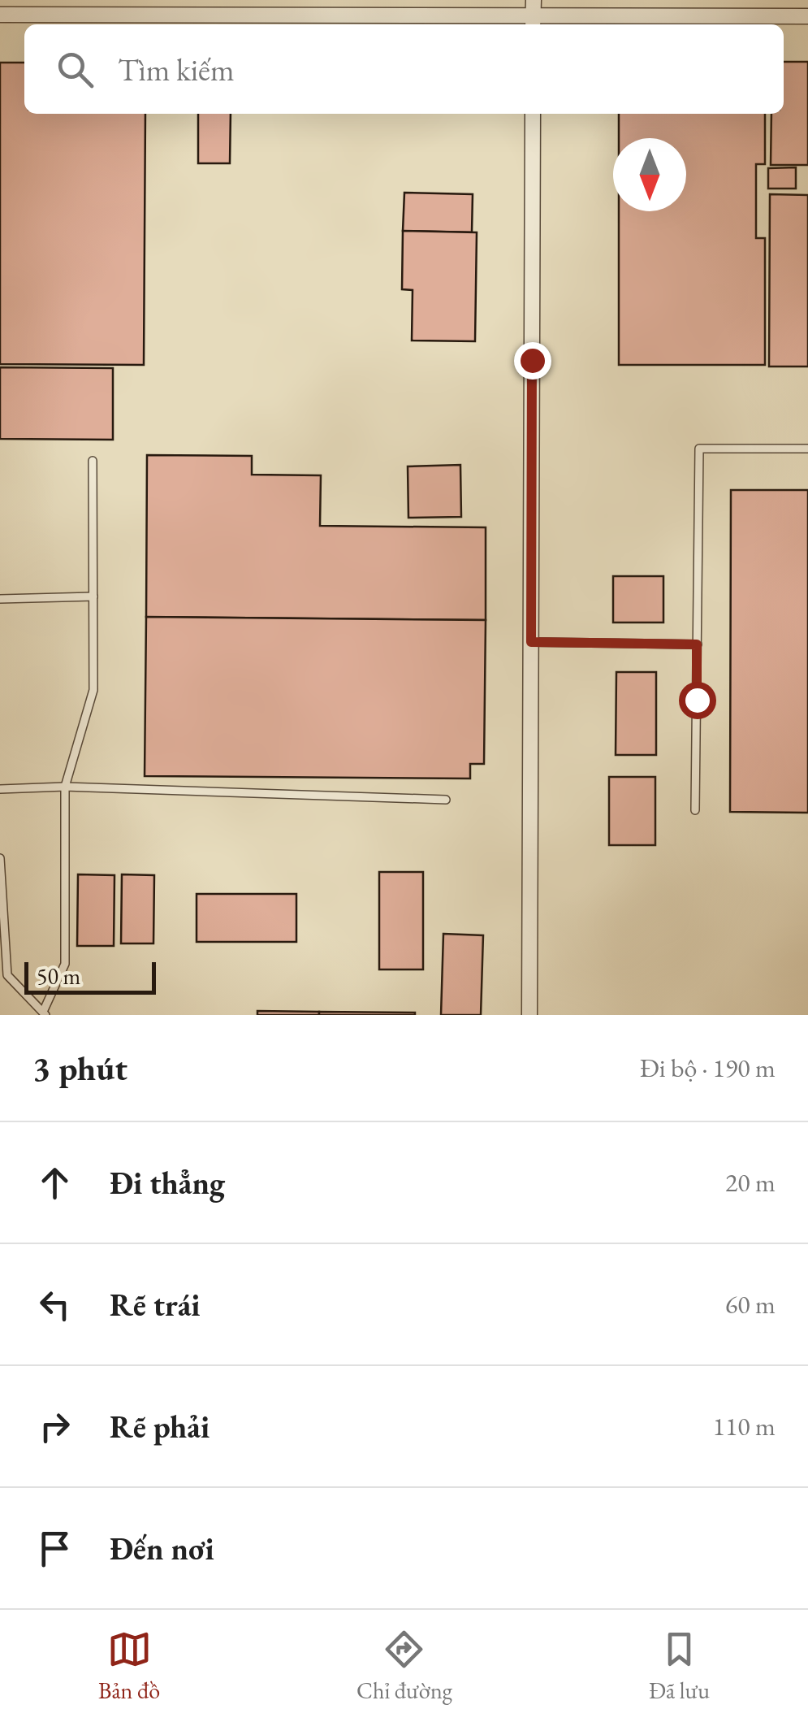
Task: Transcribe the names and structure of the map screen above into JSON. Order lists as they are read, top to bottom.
{
  "scale_bar": "50 m",
  "north": "bottom",
  "page": {
    "search": "Tìm kiếm",
    "scale": "50 m",
    "heading": ["3 phút", "Đi bộ · 190 m"],
    "list": [
      ["Đi thẳng", "20 m"],
      ["Rẽ trái", "60 m"],
      ["Rẽ phải", "110 m"],
      "Đến nơi"
    ],
    "nav": ["Bản đồ", "Chỉ đường", "Đã lưu"]
  }
}
